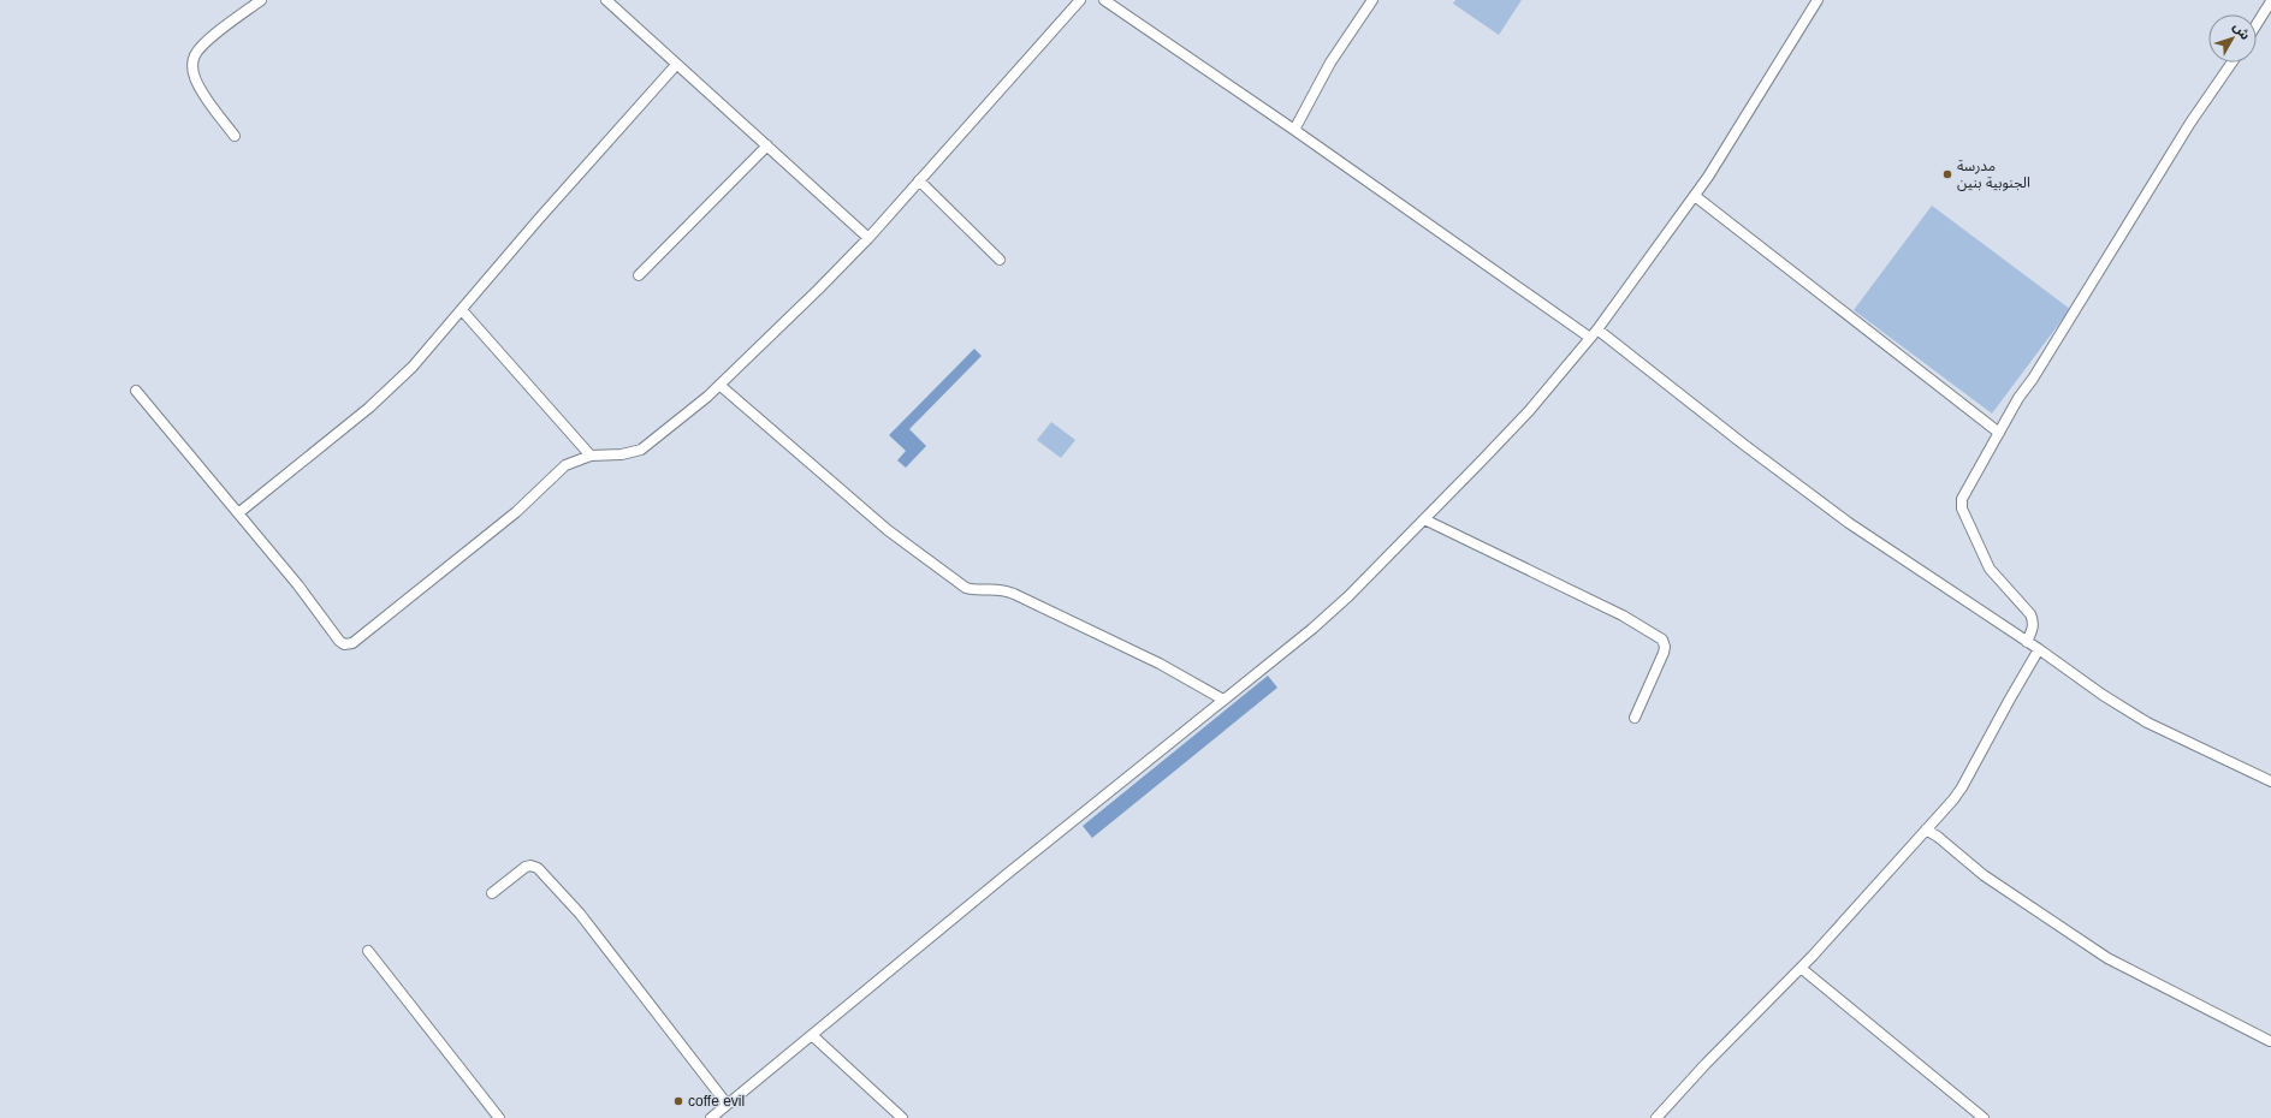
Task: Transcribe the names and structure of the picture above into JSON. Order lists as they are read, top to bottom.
{
  "places": ["مدرسة الجنوبية بنين", "coffe evil"],
  "north": "top right"
}
